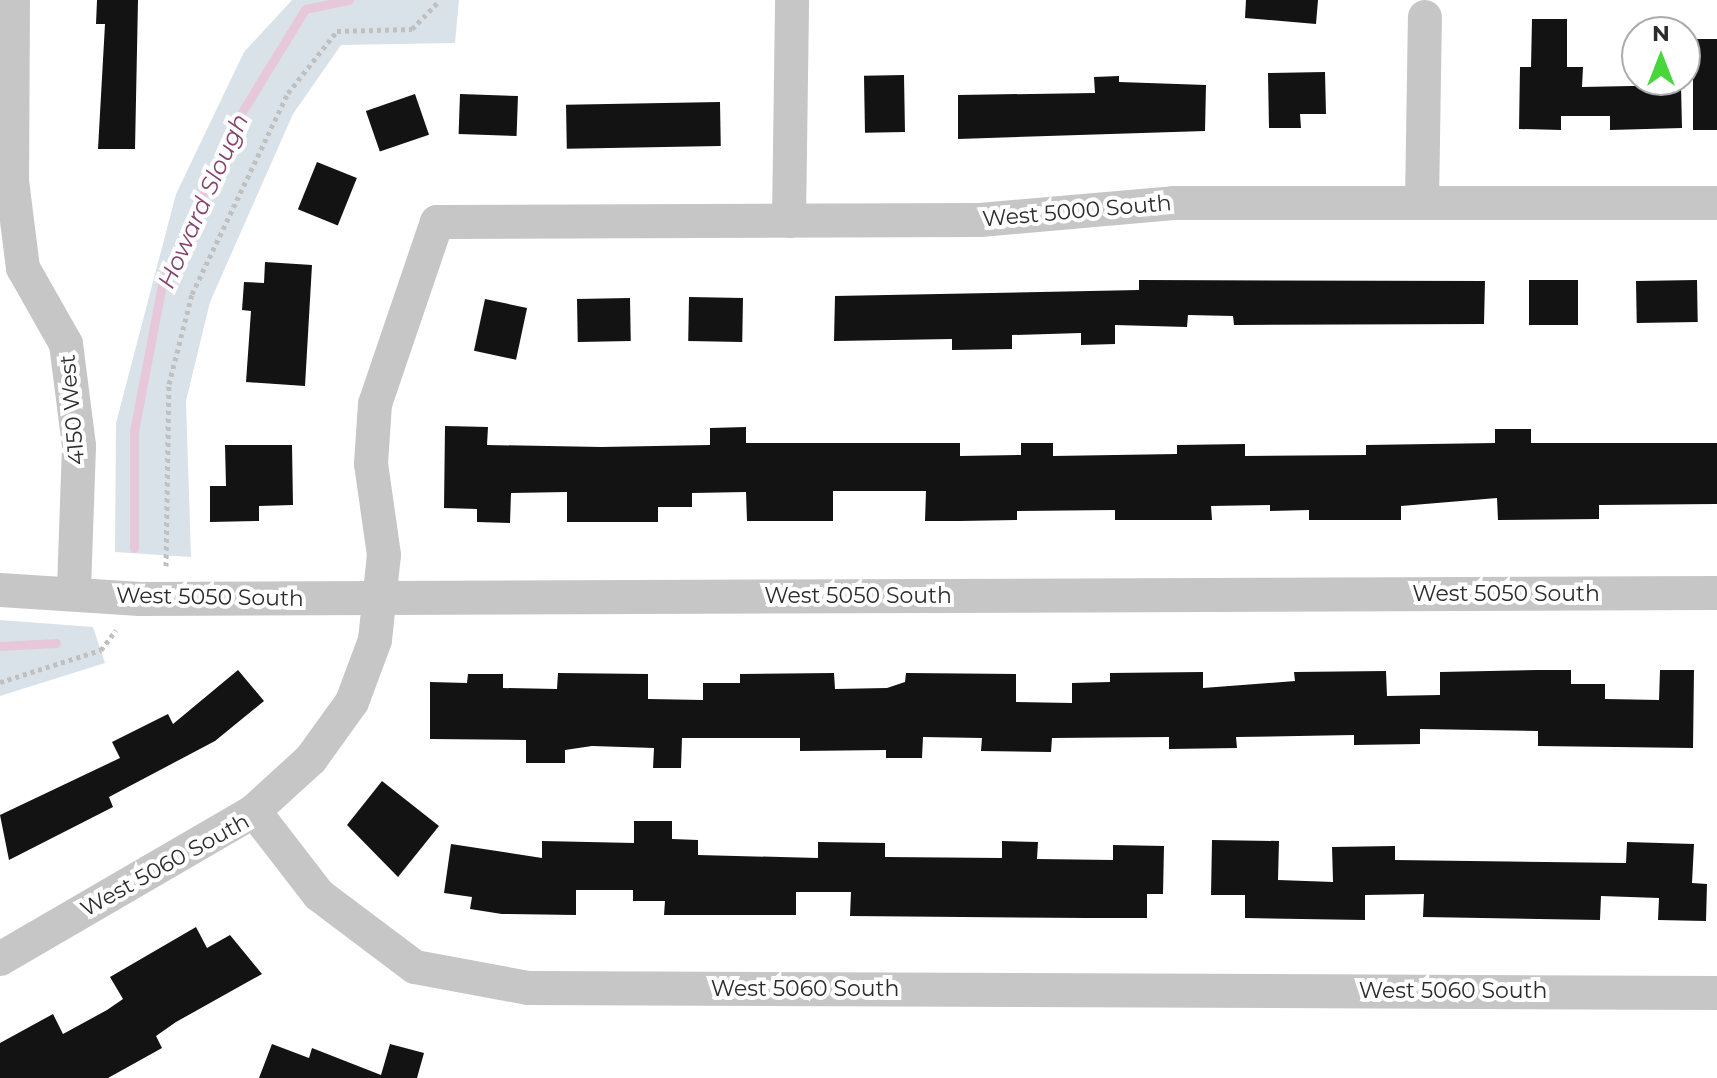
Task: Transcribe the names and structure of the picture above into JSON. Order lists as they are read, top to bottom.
{
  "streets": {
    "street": [
      "West 5000 South",
      "4150 West",
      "West 5050 South",
      "West 5060 South"
    ]
  },
  "crossings": [
    ["West 5000 South", "West 5050 South"],
    ["4150 West", "West 5050 South"]
  ],
  "water": ["Howard Slough"],
  "north": "top"
}
